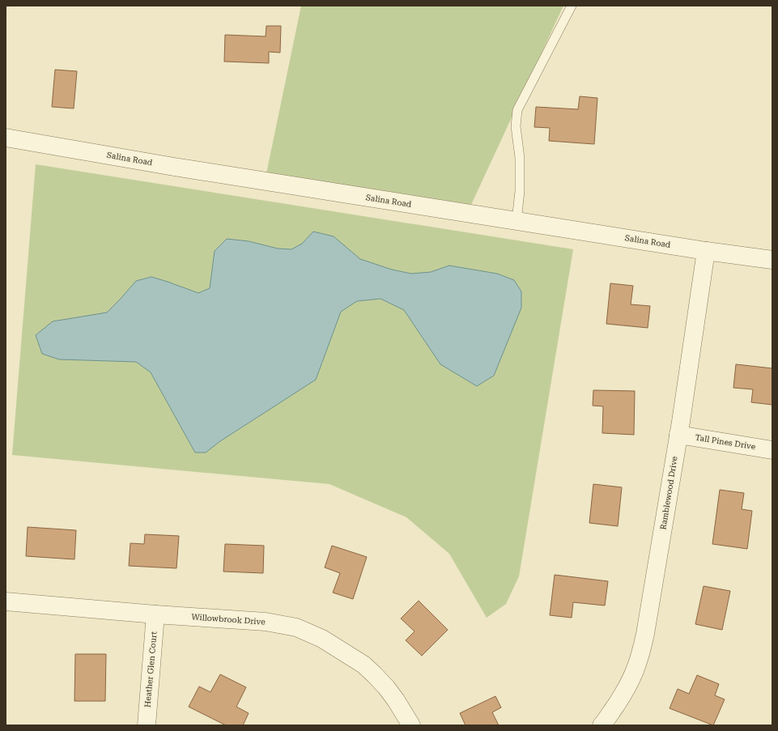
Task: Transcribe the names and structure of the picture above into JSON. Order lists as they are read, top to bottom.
{
  "streets": {
    "street": [
      "Salina Road",
      "Tall Pines Drive",
      "Ramblewood Drive",
      "Willowbrook Drive",
      "Heather Glen Court"
    ]
  },
  "crossings": [
    ["Salina Road", "Ramblewood Drive"],
    ["Tall Pines Drive", "Ramblewood Drive"],
    ["Willowbrook Drive", "Heather Glen Court"]
  ]
}
